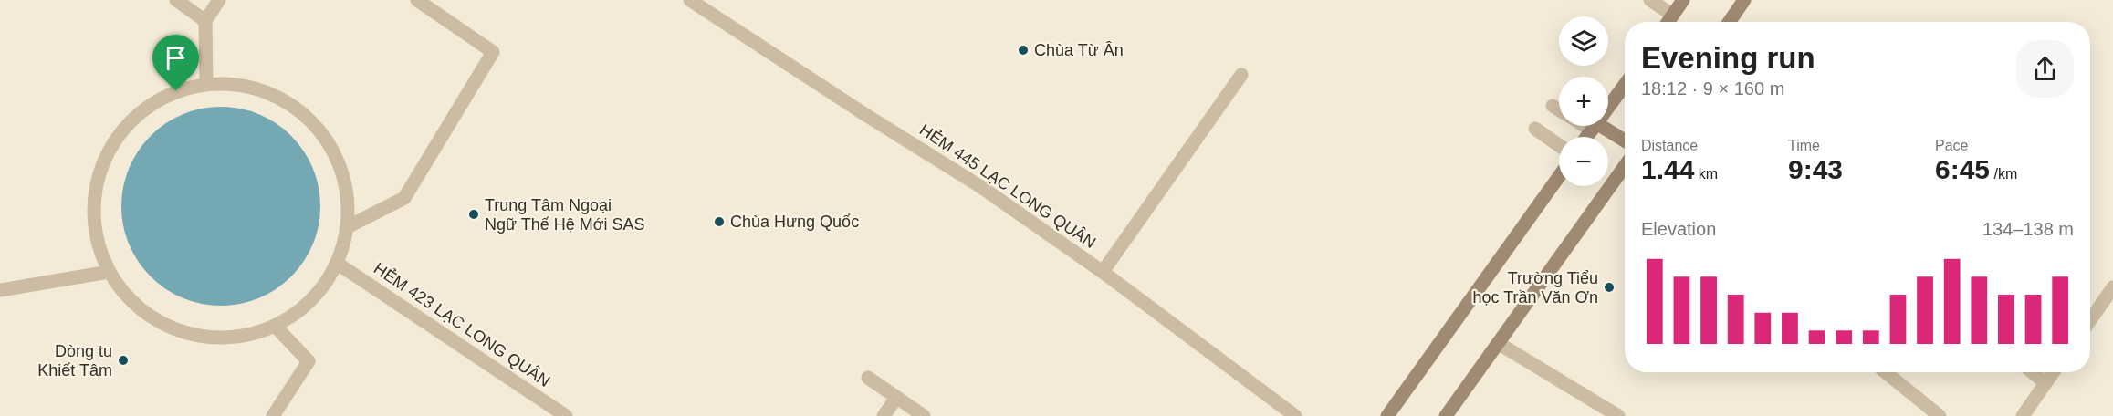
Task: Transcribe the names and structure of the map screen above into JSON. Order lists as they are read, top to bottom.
{
  "streets": {
    "street": ["HẺM 445 LẠC LONG QUÂN", "HẺM 423 LẠC LONG QUÂN"]
  },
  "places": [
    "Chùa Từ Ân",
    "Trung Tâm Ngoại Ngữ Thế Hệ Mới SAS",
    "Chùa Hưng Quốc",
    "Trường Tiểu học Trần Văn Ơn",
    "Dòng tu Khiết Tâm"
  ],
  "page": {
    "map_buttons": ["+", "−"],
    "heading": ["Evening run", "18:12 · 9 × 160 m"],
    "stats": [
      ["Distance", "1.44 km"],
      ["Time", "9:43"],
      ["Pace", "6:45 /km"]
    ],
    "chart": ["Elevation", "134–138 m"]
  }
}
